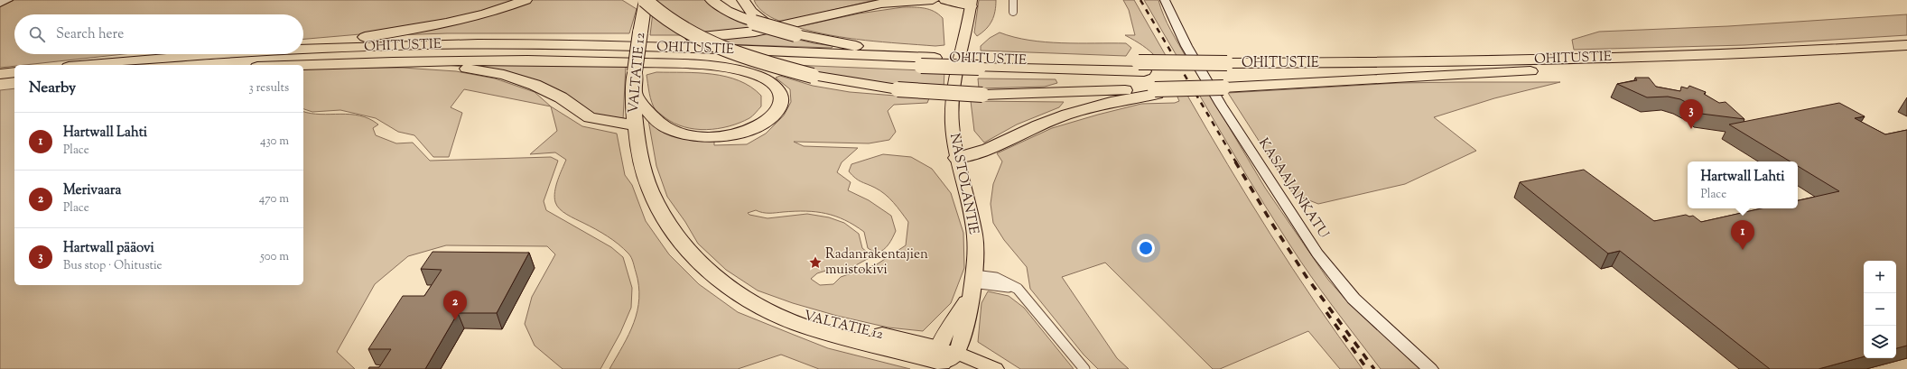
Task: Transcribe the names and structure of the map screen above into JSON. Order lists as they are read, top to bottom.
{
  "streets": {
    "highway": ["OHITUSTIE", "VALTATIE 12"],
    "main road": ["NASTOLANTIE"],
    "street": ["KASAAJANKATU"]
  },
  "crossings": [
    ["VALTATIE 12", "NASTOLANTIE"]
  ],
  "places": {
    "place": ["Radanrakentajien muistokivi"]
  },
  "page": {
    "search": "Search here",
    "heading": ["Nearby", "3 results"],
    "pins": ["3", "1", "2"],
    "list": [
      {
        "mark": "1",
        "name": "Hartwall Lahti",
        "note": "Place",
        "value": "430 m"
      },
      {
        "mark": "2",
        "name": "Merivaara",
        "note": "Place",
        "value": "470 m"
      },
      {
        "mark": "3",
        "name": "Hartwall pääovi",
        "note": "Bus stop · Ohitustie",
        "value": "500 m"
      }
    ],
    "popup": ["Hartwall Lahti", "Place"],
    "map_buttons": ["+", "−"]
  }
}
